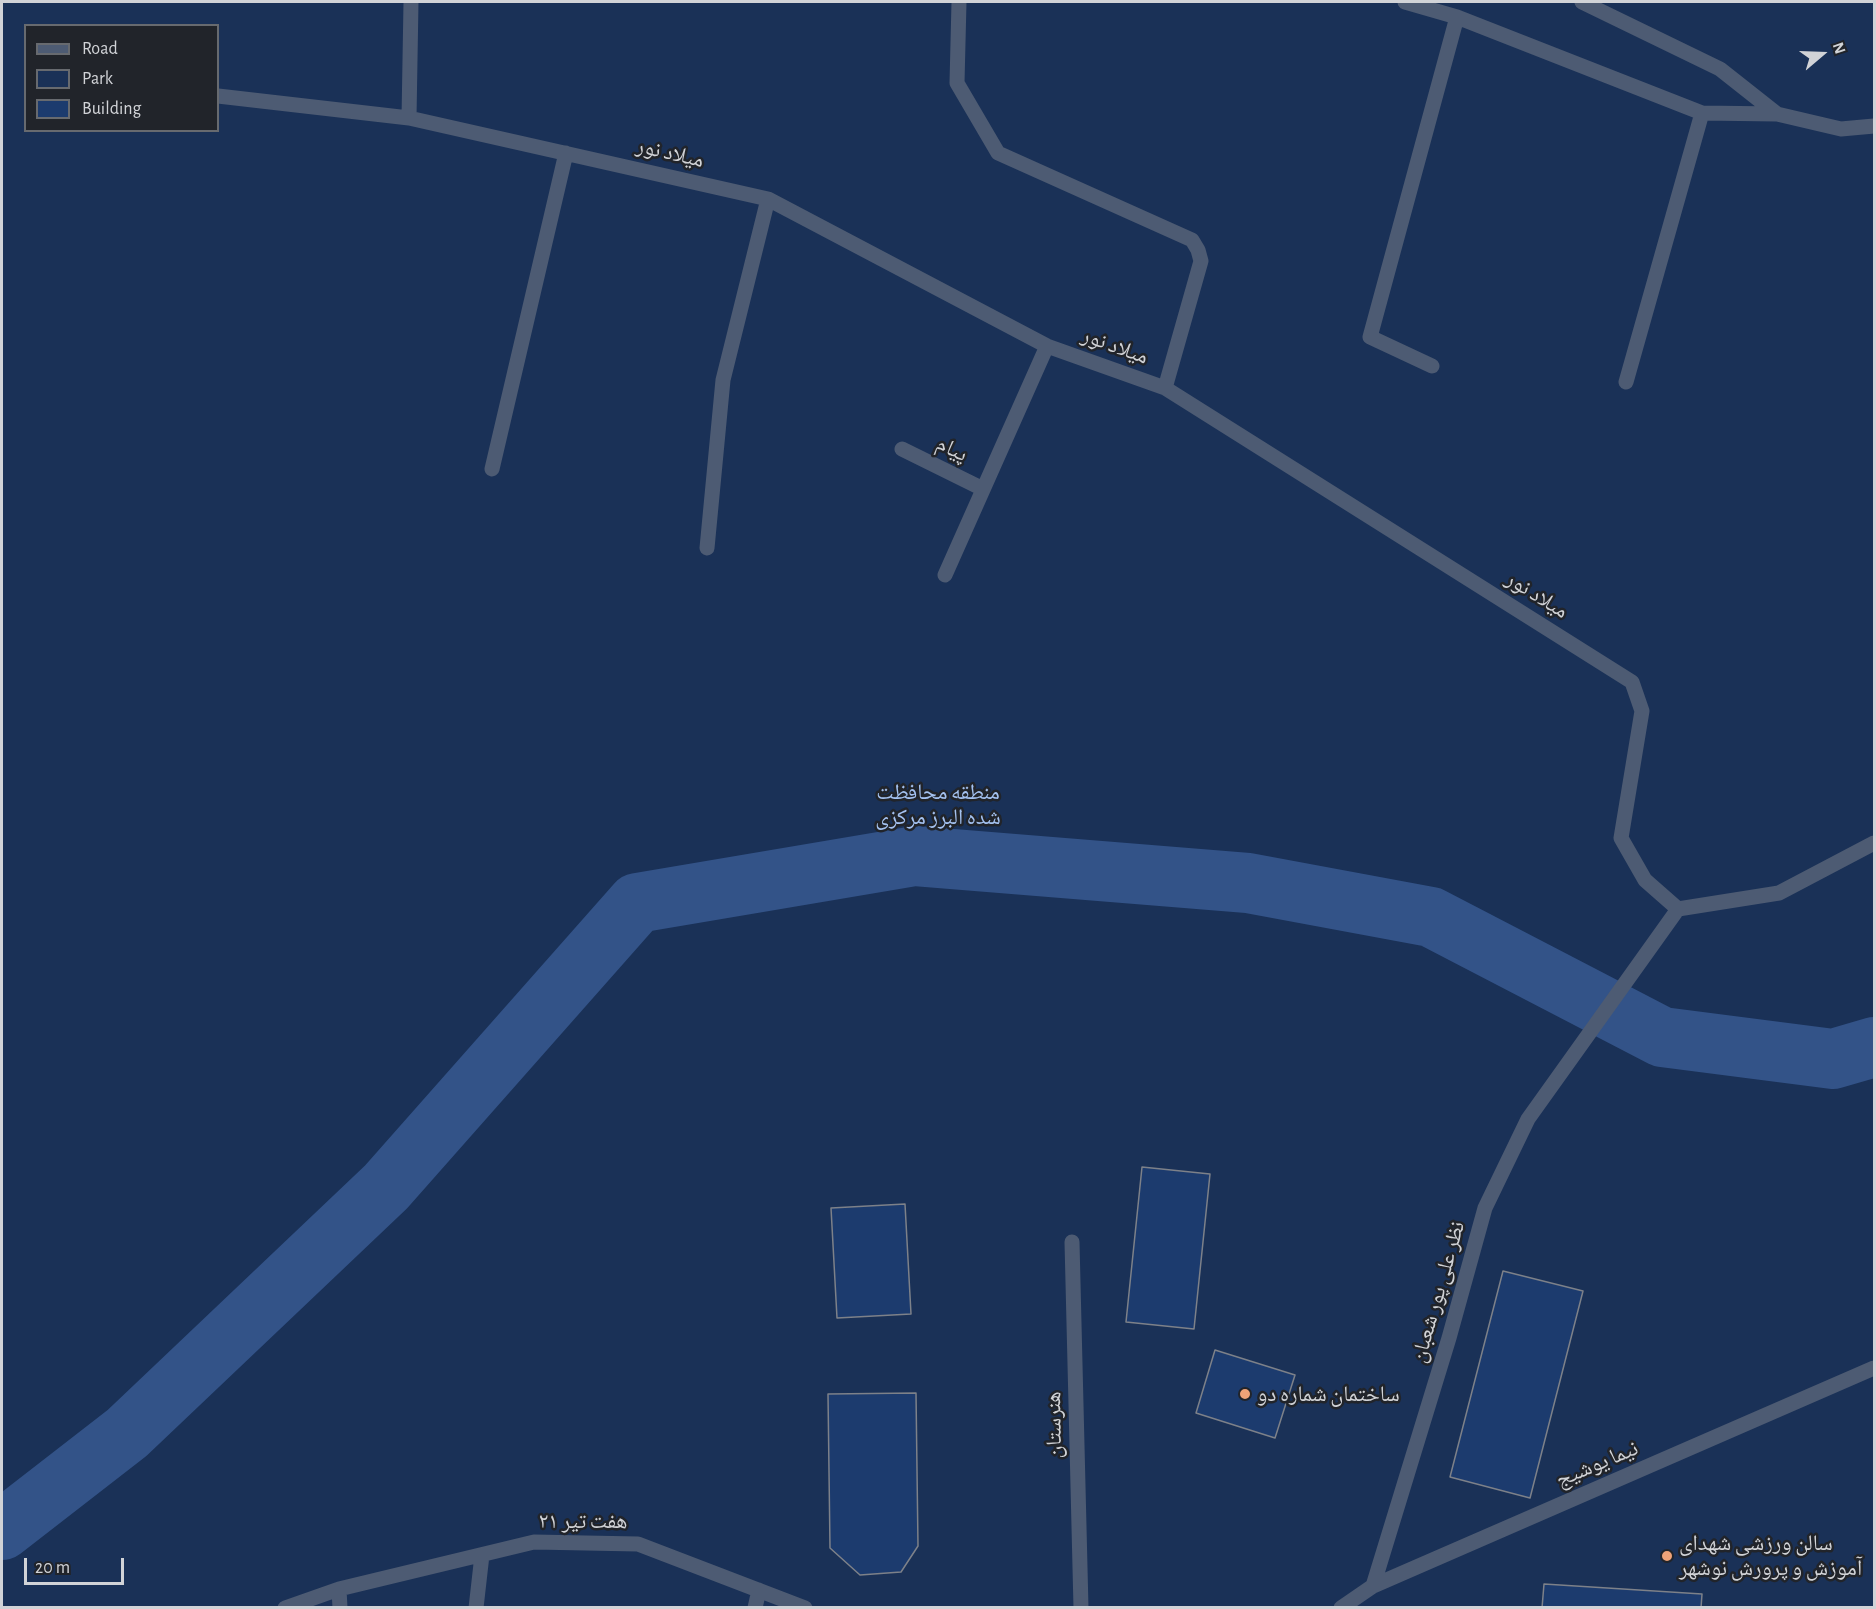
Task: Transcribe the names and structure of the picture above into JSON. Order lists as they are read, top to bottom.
{
  "streets": {
    "street": [
      "میلاد نور",
      "پیام",
      "نظر علی پور شعبان",
      "هنرستان",
      "نیما یوشیج",
      "هفت تیر ۲۱"
    ]
  },
  "crossings": [
    ["میلاد نور", "نظر علی پور شعبان"],
    ["نظر علی پور شعبان", "نیما یوشیج"]
  ],
  "parks": ["منطقه محافظت شده البرز مرکزی"],
  "places": ["ساختمان شماره دو", "سالن ورزشی شهدای آموزش و پرورش نوشهر"],
  "legend": ["Road", "Park", "Building"],
  "scale_bar": "20 m",
  "north": "right"
}
